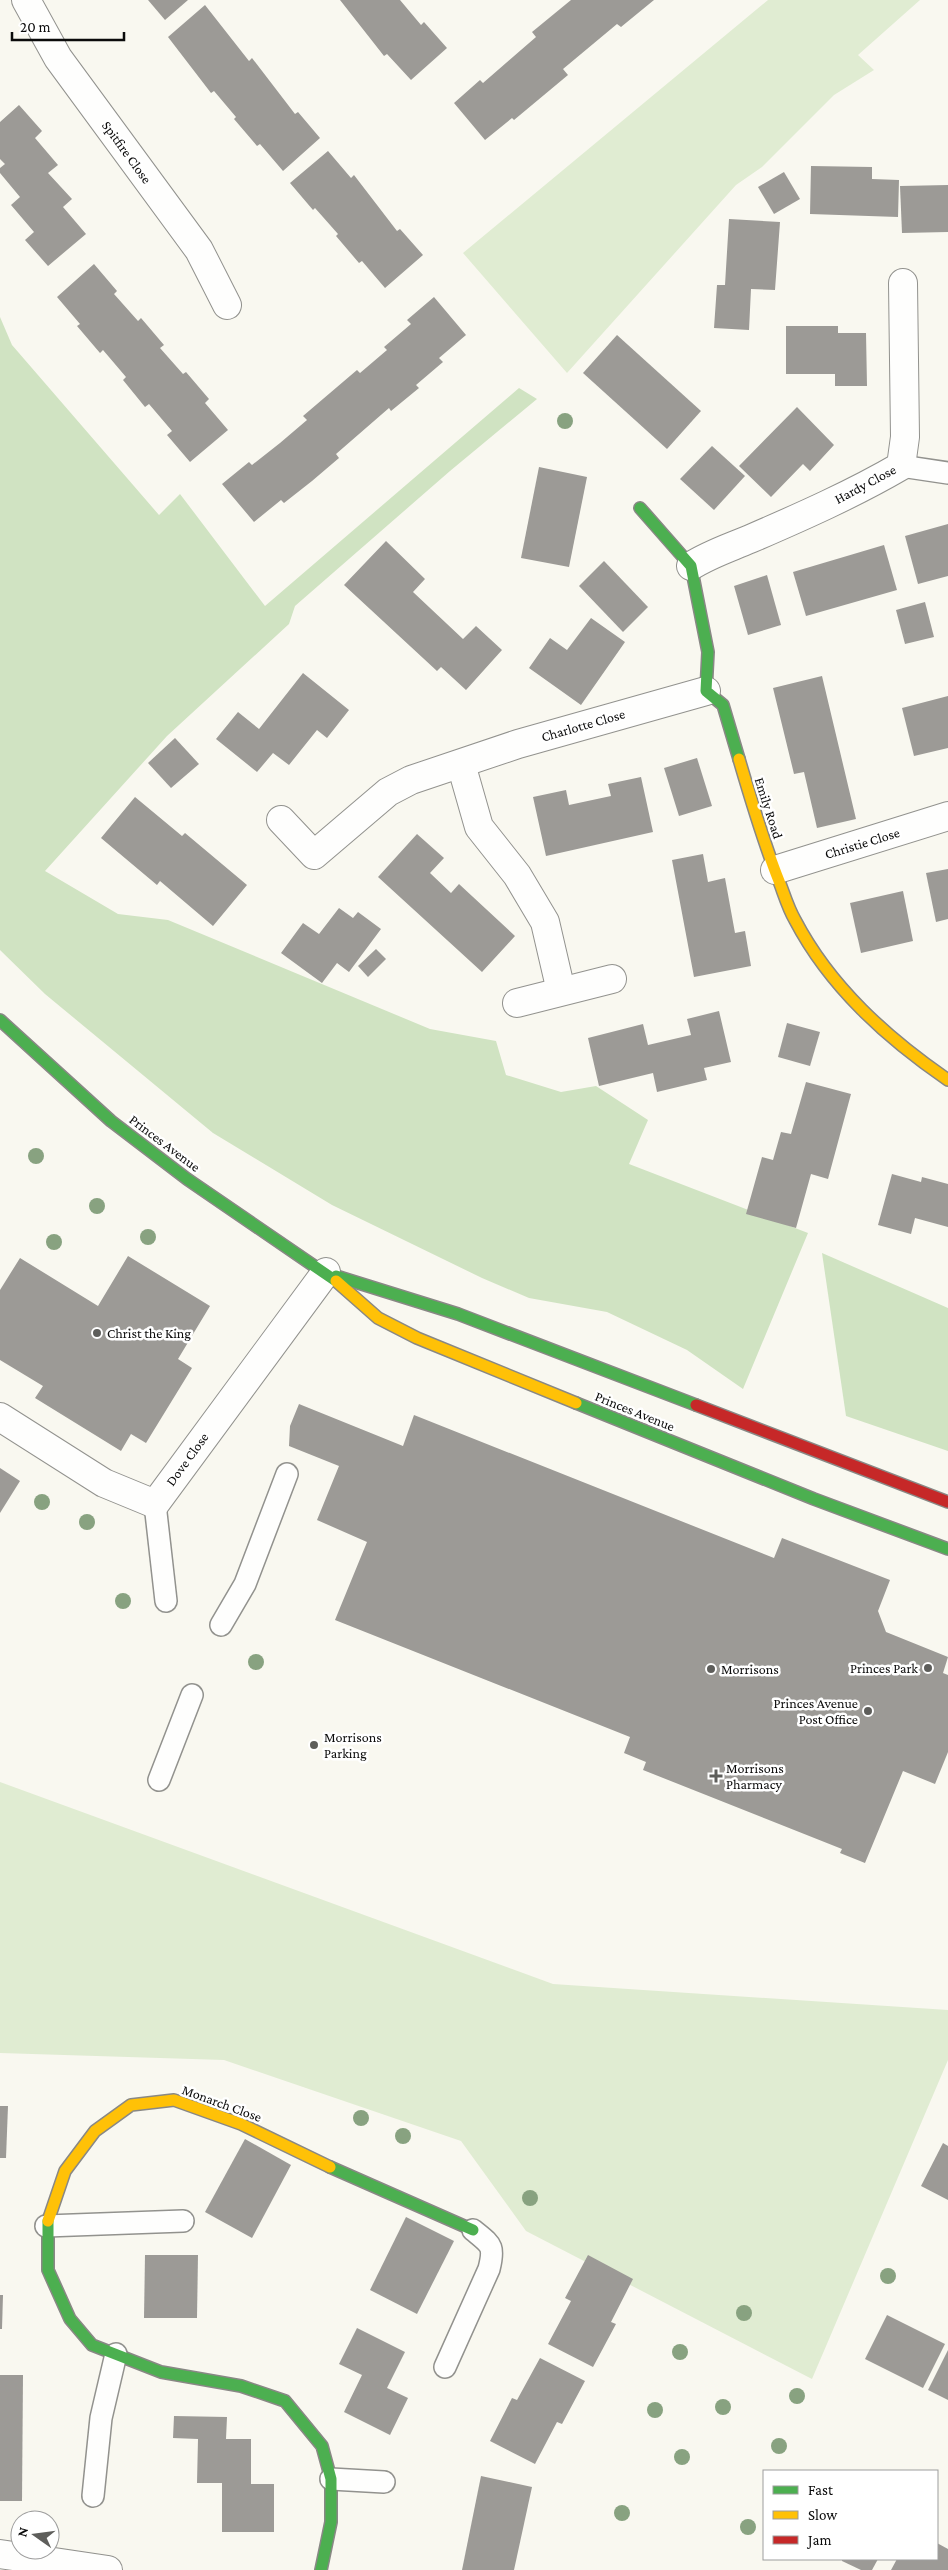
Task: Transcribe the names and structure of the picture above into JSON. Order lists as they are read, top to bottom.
{
  "streets": {
    "street": [
      "Spitfire Close",
      "Hardy Close",
      "Charlotte Close",
      "Emily Road",
      "Christie Close",
      "Princes Avenue",
      "Dove Close",
      "Monarch Close"
    ]
  },
  "crossings": [
    ["Charlotte Close", "Emily Road"],
    ["Emily Road", "Christie Close"],
    ["Princes Avenue", "Dove Close"]
  ],
  "places": {
    "other": [
      "Christ the King",
      "Princes Park",
      "Morrisons",
      "Princes Avenue Post Office",
      "Morrisons Parking"
    ],
    "health": ["Morrisons Pharmacy"]
  },
  "legend": ["Fast", "Slow", "Jam"],
  "scale_bar": "20 m",
  "north": "left"
}
